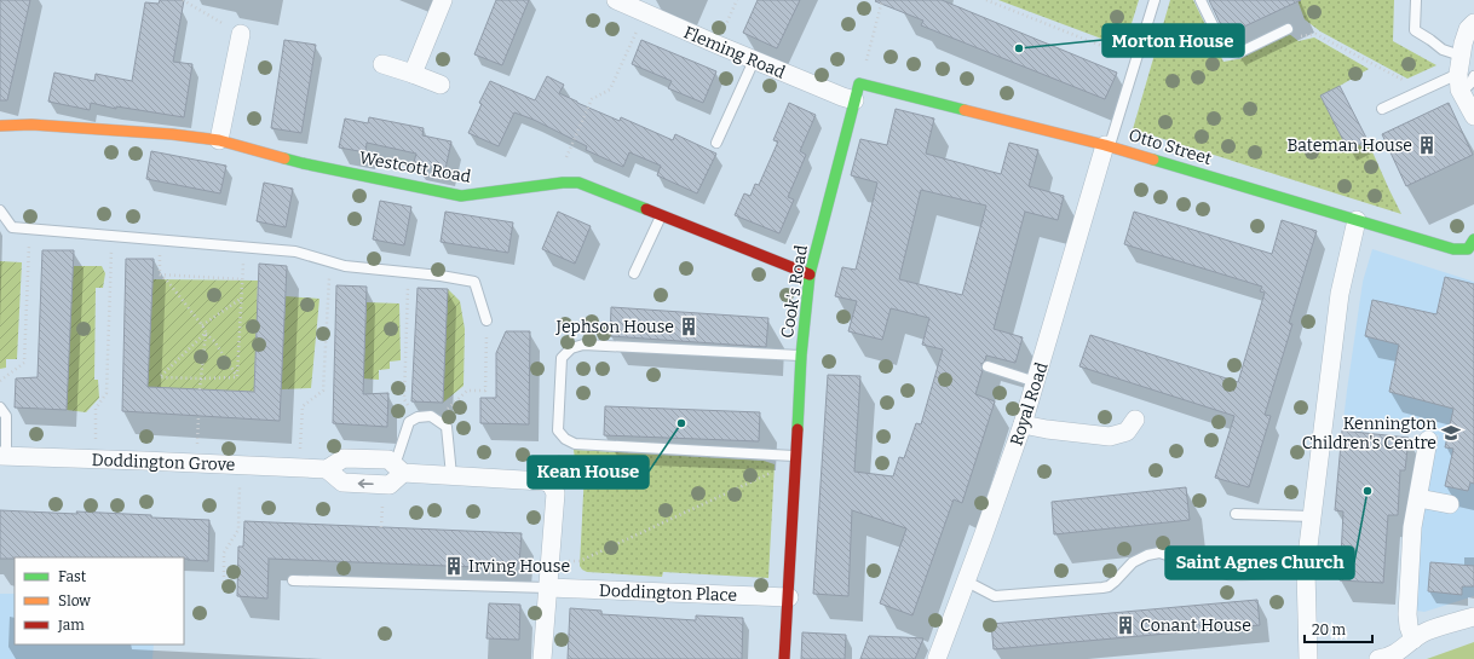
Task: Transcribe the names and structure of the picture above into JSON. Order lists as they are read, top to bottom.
{
  "streets": {
    "street": [
      "Fleming Road",
      "Otto Street",
      "Westcott Road",
      "Cook's Road",
      "Royal Road",
      "Doddington Grove",
      "Doddington Place"
    ]
  },
  "crossings": [
    ["Fleming Road", "Otto Street"],
    ["Fleming Road", "Cook's Road"],
    ["Otto Street", "Cook's Road"],
    ["Otto Street", "Royal Road"],
    ["Westcott Road", "Cook's Road"],
    ["Cook's Road", "Doddington Place"]
  ],
  "places": {
    "other": ["Morton House", "Kean House", "Saint Agnes Church"],
    "building": [
      "Bateman House",
      "Jephson House",
      "Irving House",
      "Conant House"
    ],
    "school or university": ["Kennington Children's Centre"]
  },
  "legend": ["Fast", "Slow", "Jam"],
  "scale_bar": "20 m"
}
